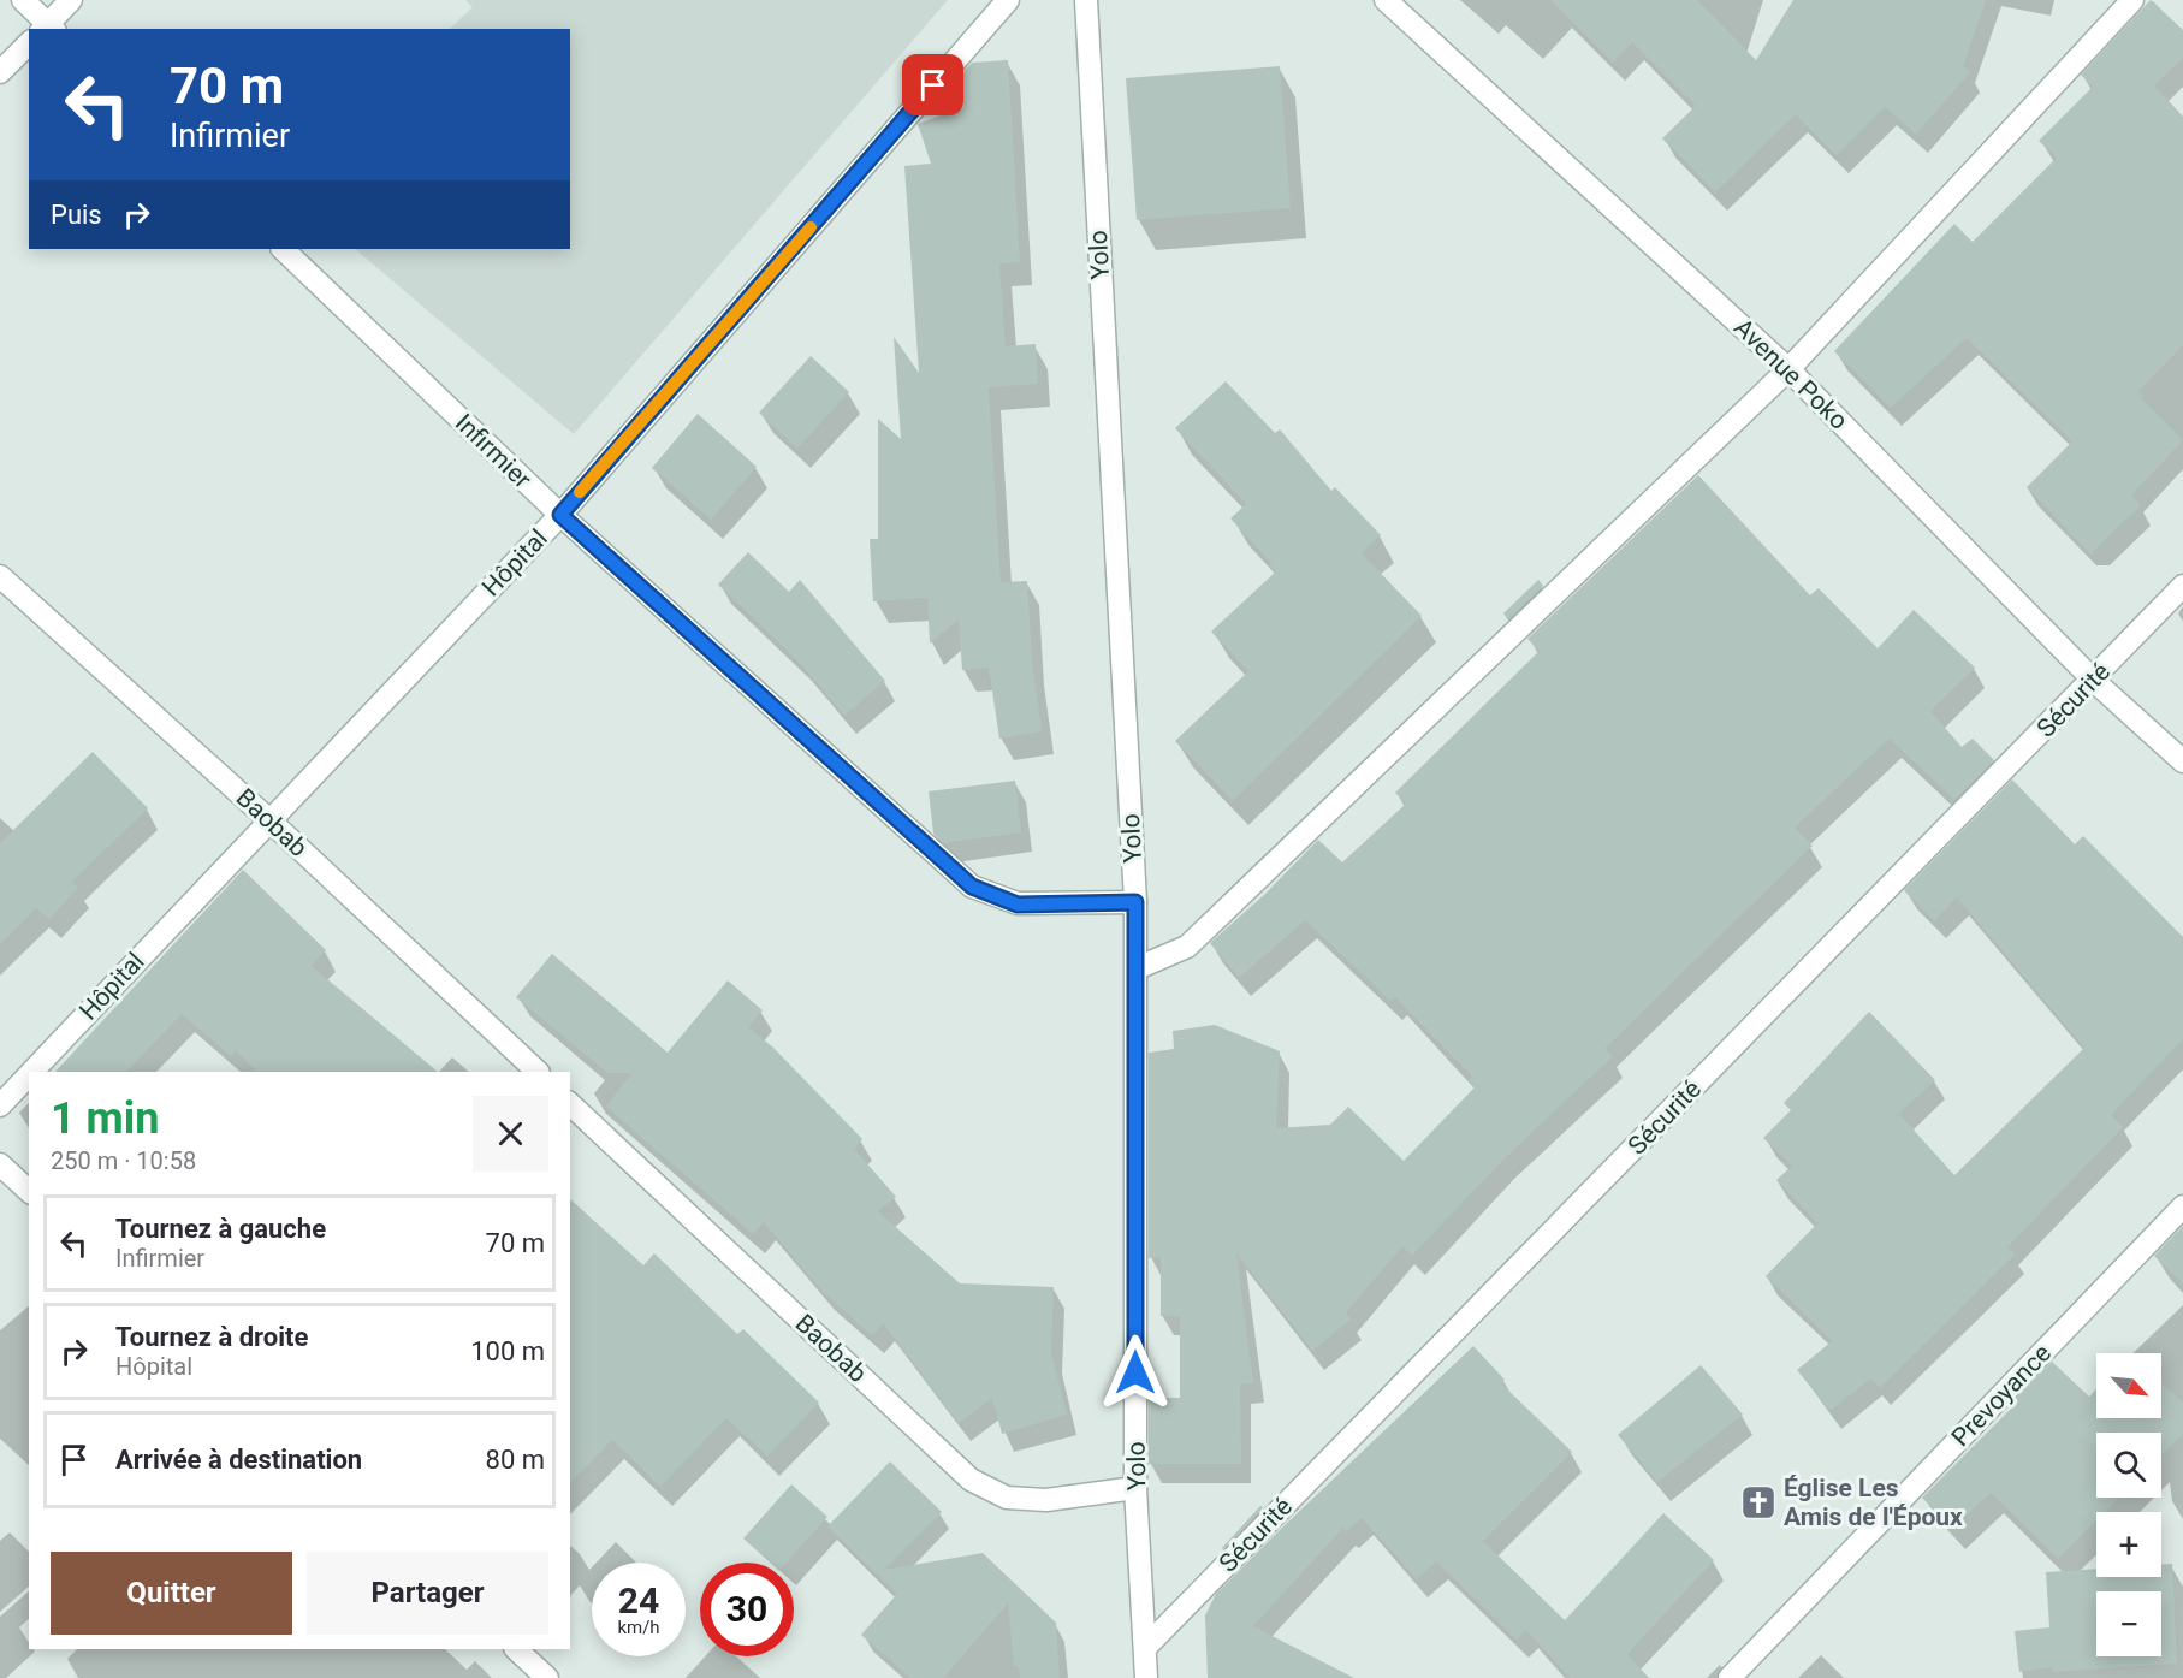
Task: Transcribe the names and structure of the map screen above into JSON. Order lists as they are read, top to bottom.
{
  "streets": {
    "street": [
      "Yolo",
      "Avenue Poko",
      "Infirmier",
      "Hôpital",
      "Sécurité",
      "Baobab",
      "Prevoyance"
    ]
  },
  "crossings": [
    ["Yolo", "Infirmier"],
    ["Yolo", "Sécurité"],
    ["Yolo", "Baobab"],
    ["Avenue Poko", "Sécurité"],
    ["Infirmier", "Hôpital"],
    ["Hôpital", "Baobab"]
  ],
  "places": {
    "church": ["Église Les Amis de l'Époux"]
  },
  "north": "bottom right",
  "page": {
    "turn": ["70 m", "Infirmier"],
    "then": "Puis",
    "heading": ["1 min", "250 m · 10:58"],
    "list": [
      {
        "name": "Tournez à gauche",
        "note": "Infirmier",
        "value": "70 m"
      },
      {
        "name": "Tournez à droite",
        "note": "Hôpital",
        "value": "100 m"
      },
      {
        "name": "Arrivée à destination",
        "value": "80 m"
      }
    ],
    "map_buttons": ["+", "−"],
    "buttons": ["Quitter", "Partager"],
    "speed": "24 km/h",
    "limit": "30"
  }
}
